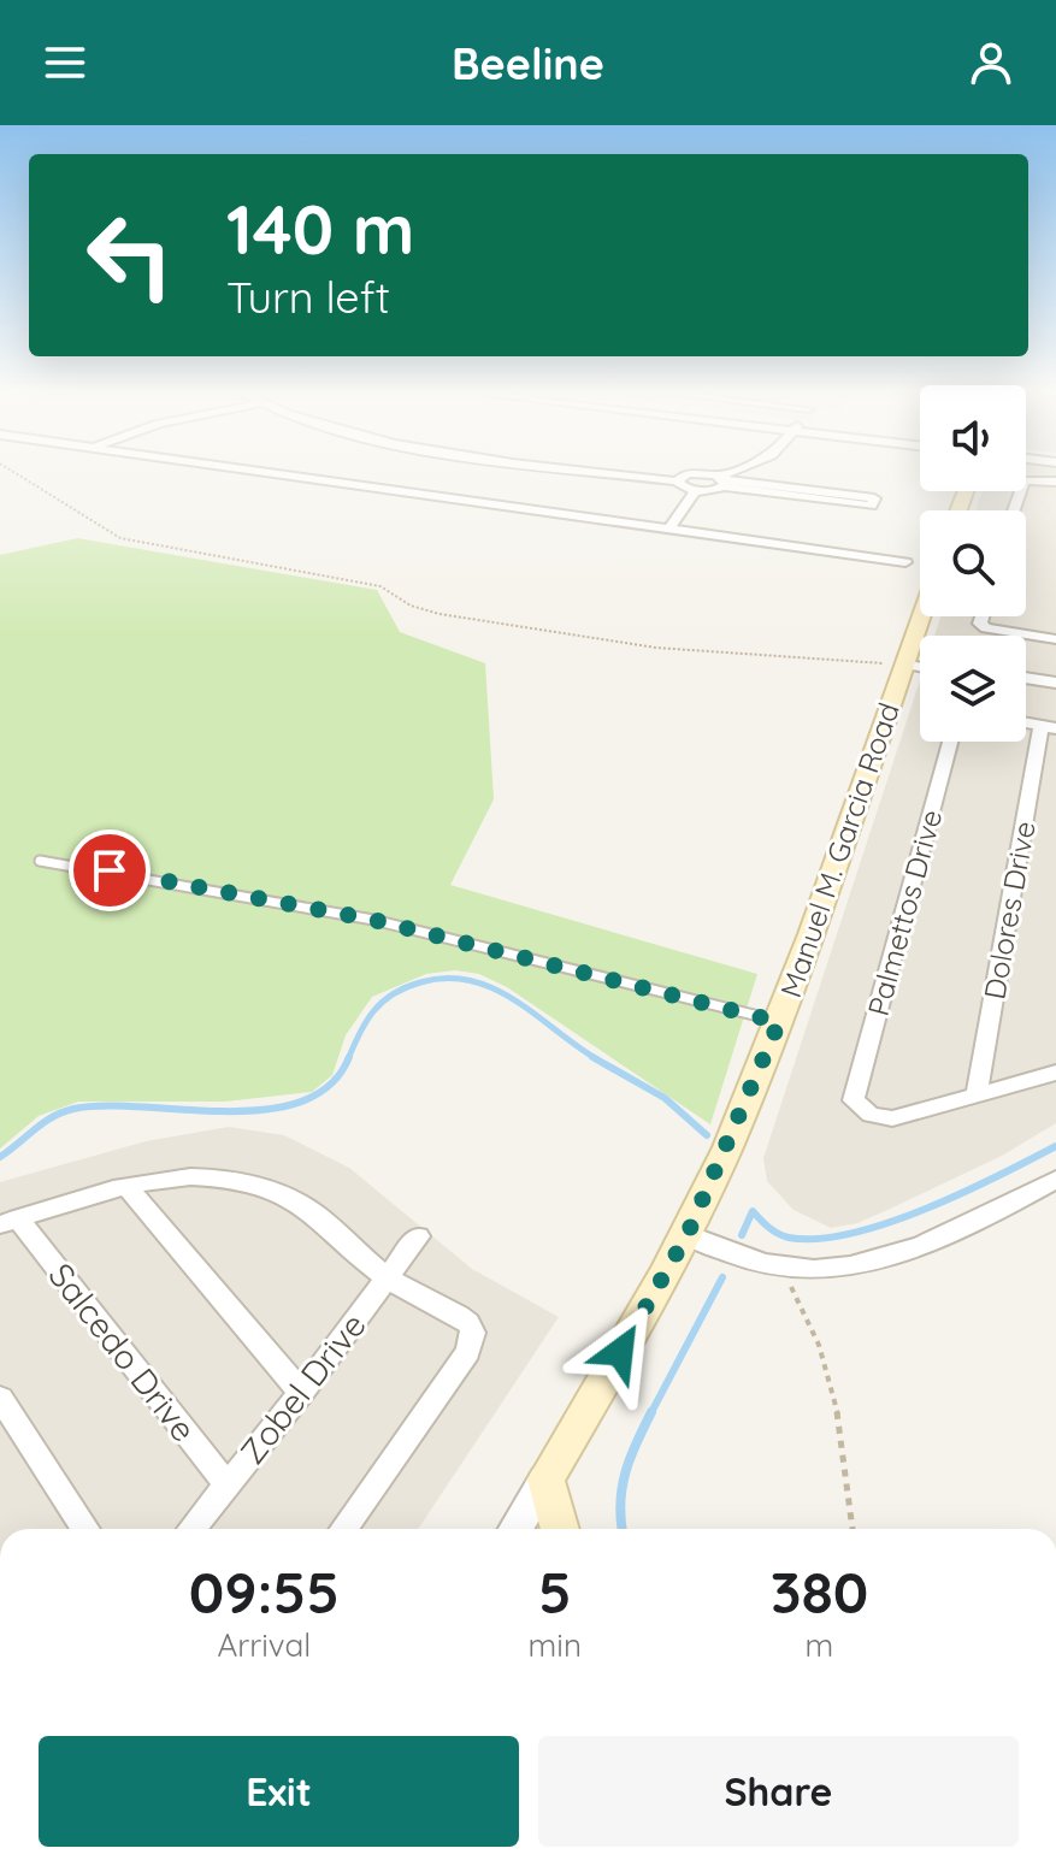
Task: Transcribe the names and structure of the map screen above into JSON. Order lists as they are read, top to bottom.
{
  "streets": {
    "main road": ["Manuel M. Garcia Road"],
    "street": [
      "Dolores Drive",
      "Palmettos Drive",
      "Salcedo Drive",
      "Zobel Drive"
    ]
  },
  "crossings": [
    ["Dolores Drive", "Palmettos Drive"],
    ["Salcedo Drive", "Zobel Drive"]
  ],
  "page": {
    "header": "Beeline",
    "turn": ["140 m", "Turn left"],
    "eta": [
      "09:55",
      "Arrival",
      "5",
      "min",
      "380",
      "m"
    ],
    "buttons": ["Exit", "Share"]
  }
}
